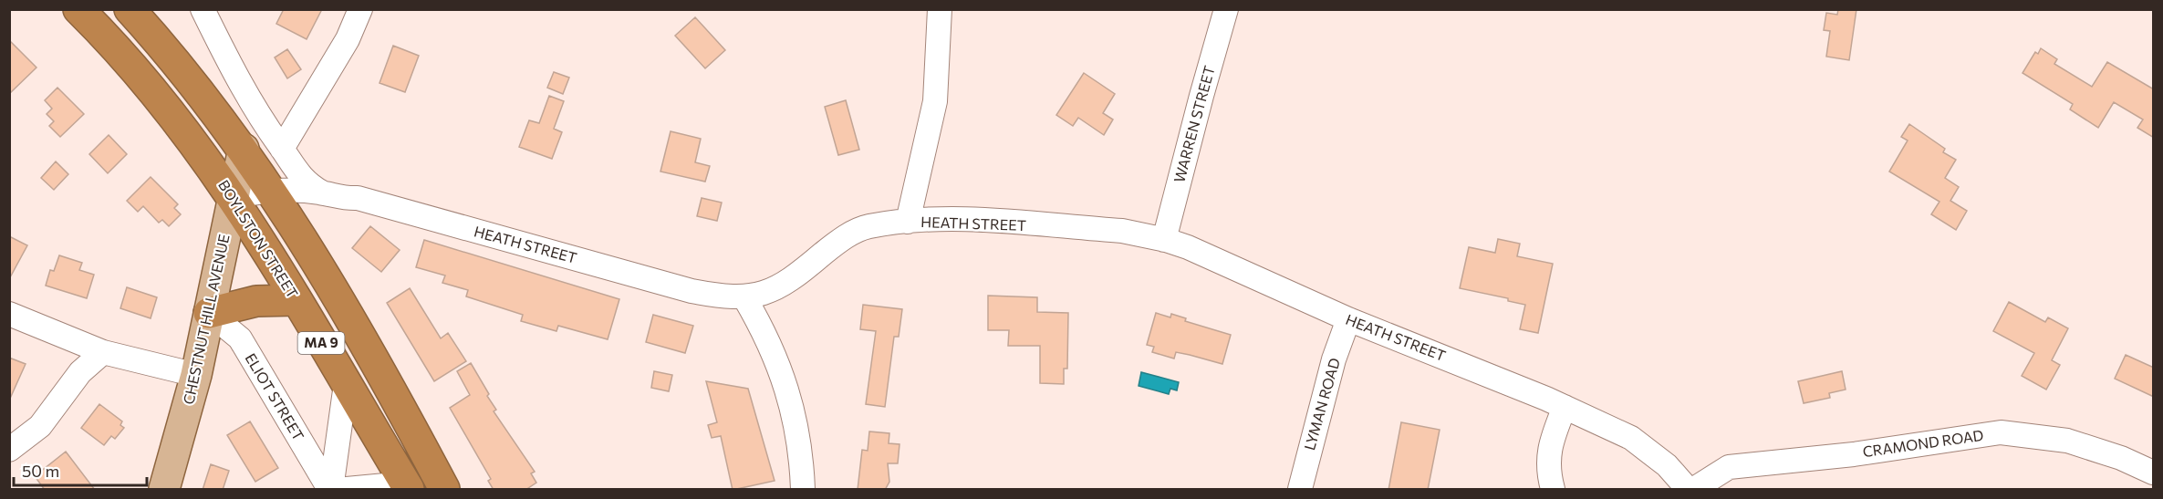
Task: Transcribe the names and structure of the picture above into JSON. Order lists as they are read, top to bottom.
{
  "streets": {
    "highway": ["BOYLSTON STREET", "MA 9"],
    "main road": ["CHESTNUT HILL AVENUE"],
    "street": [
      "WARREN STREET",
      "HEATH STREET",
      "ELIOT STREET",
      "LYMAN ROAD",
      "CRAMOND ROAD"
    ]
  },
  "crossings": [
    ["WARREN STREET", "HEATH STREET"],
    ["HEATH STREET", "BOYLSTON STREET"],
    ["HEATH STREET", "CHESTNUT HILL AVENUE"],
    ["HEATH STREET", "MA 9"],
    ["HEATH STREET", "LYMAN ROAD"],
    ["BOYLSTON STREET", "CHESTNUT HILL AVENUE"],
    ["BOYLSTON STREET", "ELIOT STREET"],
    ["CHESTNUT HILL AVENUE", "MA 9"],
    ["CHESTNUT HILL AVENUE", "ELIOT STREET"]
  ],
  "scale_bar": "50 m"
}
